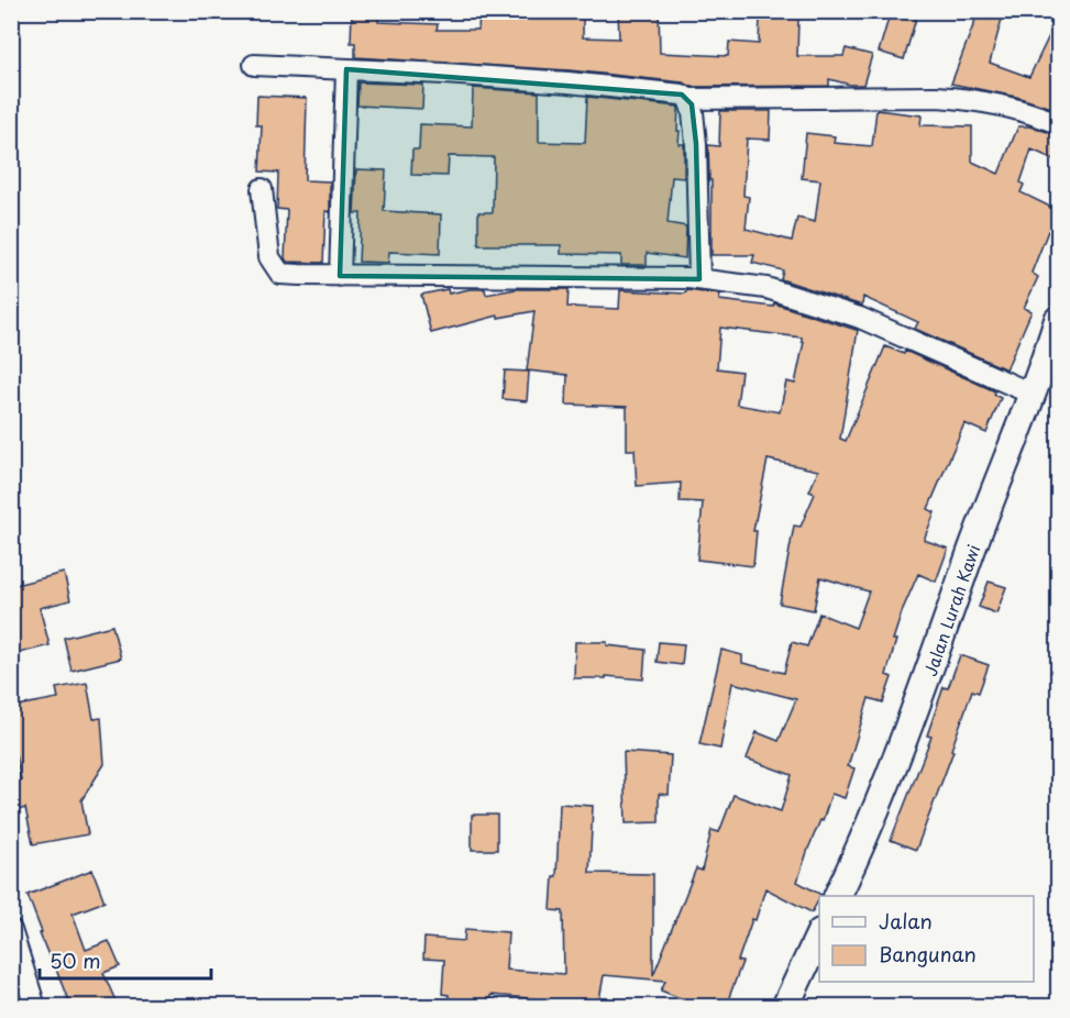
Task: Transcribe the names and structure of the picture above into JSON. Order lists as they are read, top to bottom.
{
  "streets": {
    "street": ["Jalan Lurah Kawi"]
  },
  "legend": ["Jalan", "Bangunan"],
  "scale_bar": "50 m"
}
